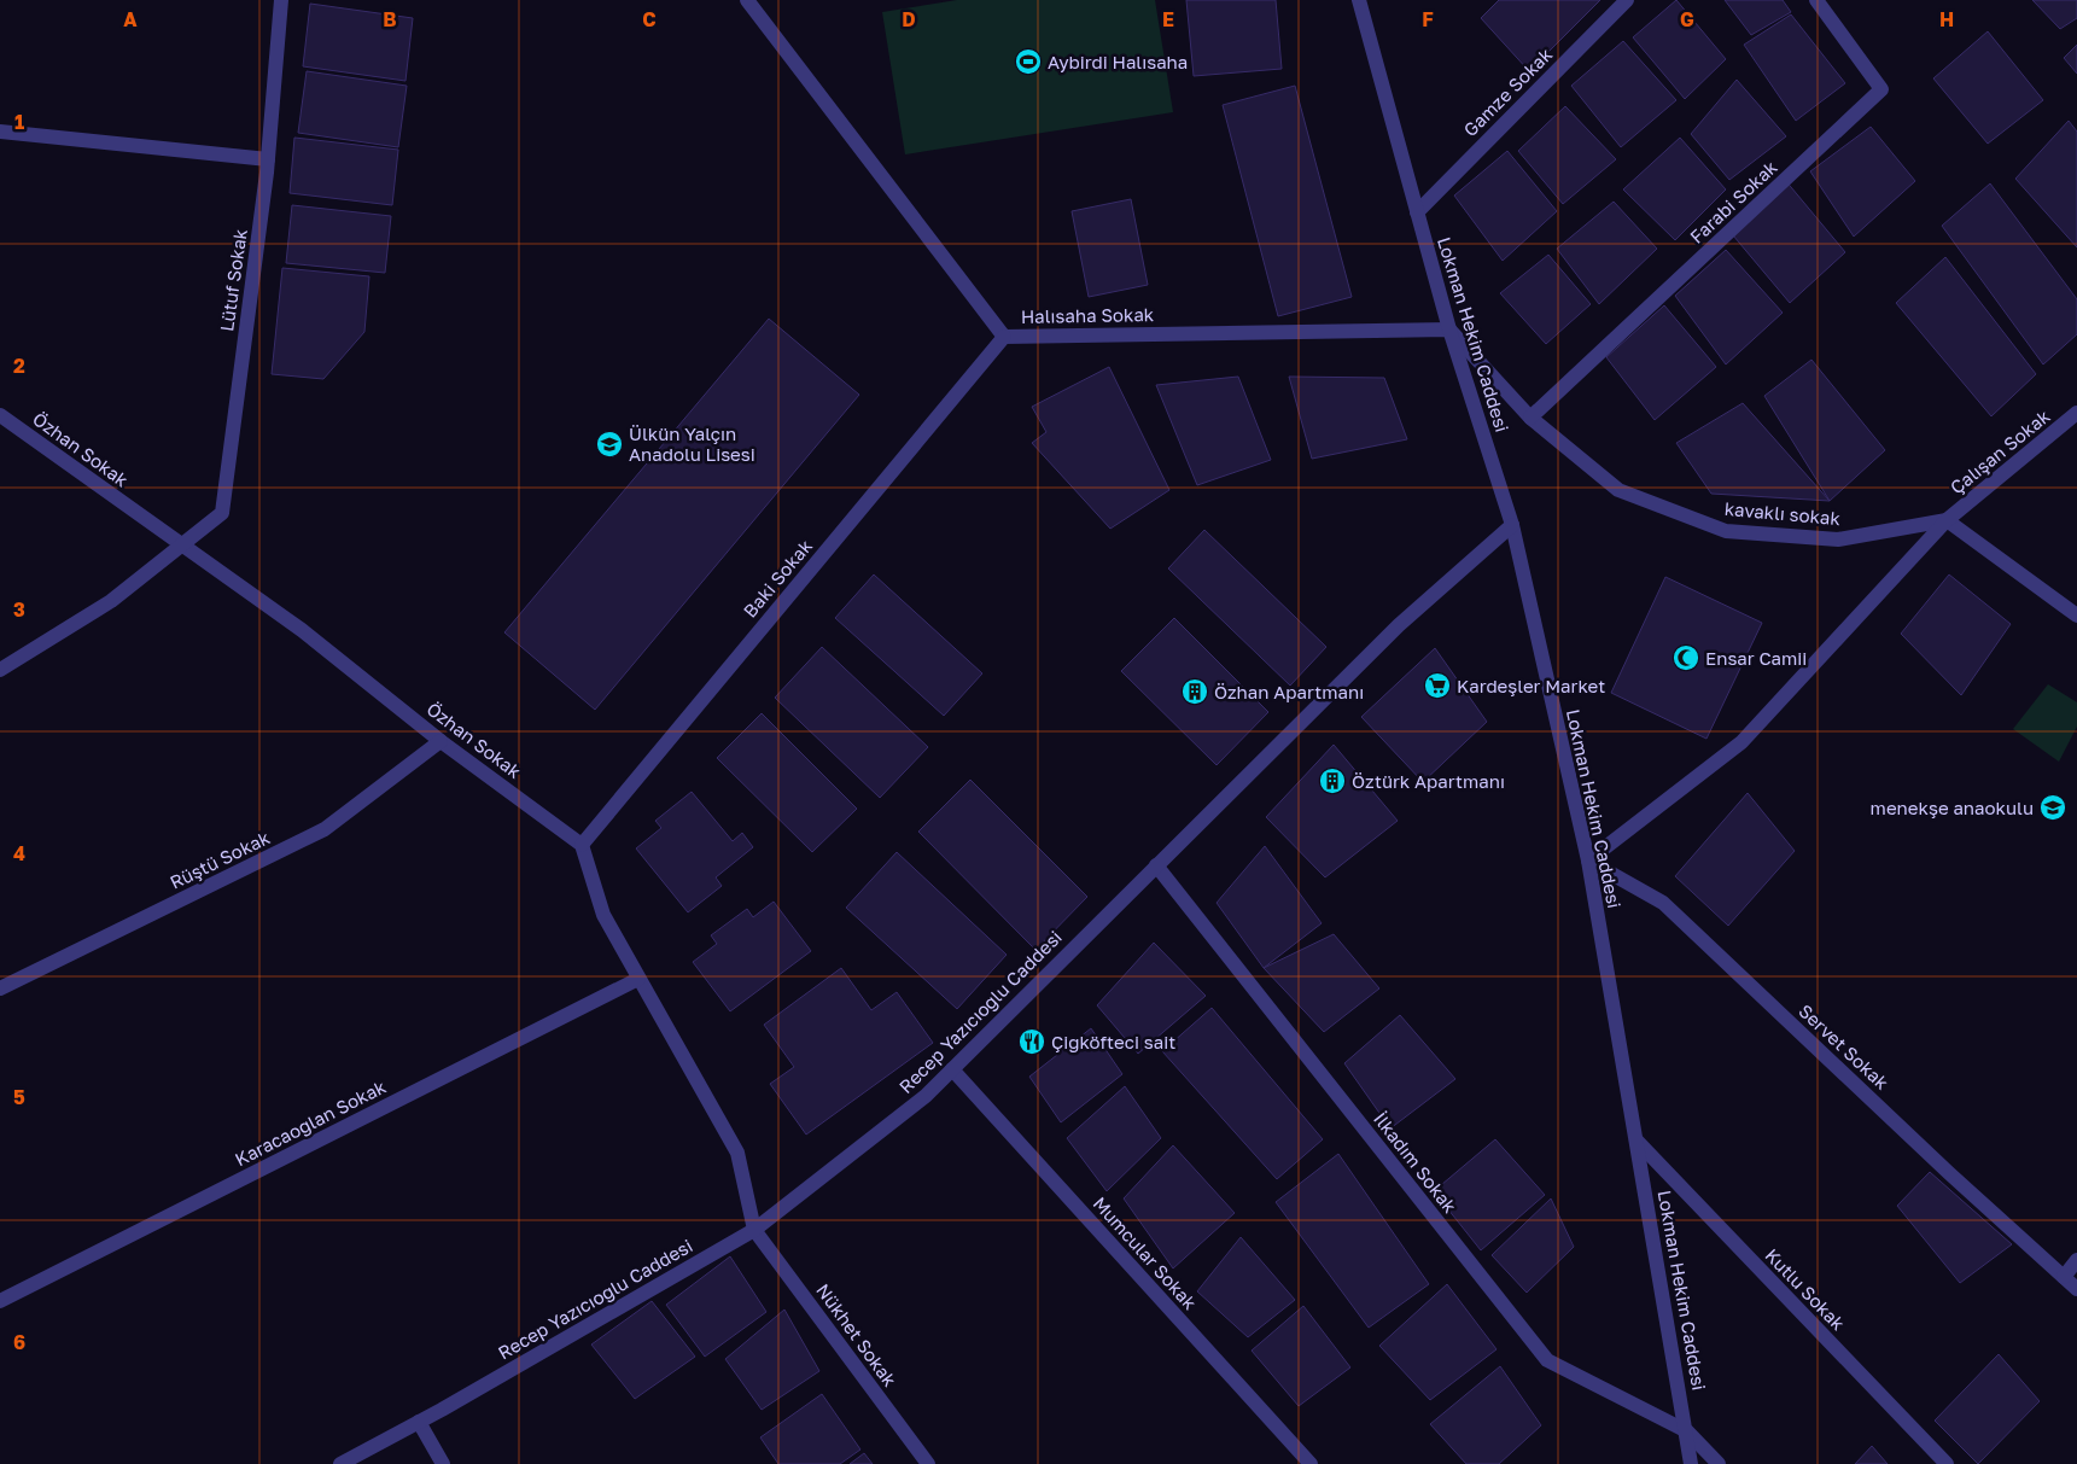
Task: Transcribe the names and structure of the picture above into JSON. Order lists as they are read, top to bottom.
{
  "streets": {
    "street": [
      "Gamze Sokak",
      "Farabi Sokak",
      "Lütuf Sokak",
      "Halısaha Sokak",
      "Lokman Hekim Caddesi",
      "Özhan Sokak",
      "Çalışan Sokak",
      "kavaklı sokak",
      "Baki Sokak",
      "Rüştü Sokak",
      "Recep Yazıcıoğlu Caddesi",
      "Servet Sokak",
      "Karacaoğlan Sokak",
      "İlkadım Sokak",
      "Mumcular Sokak",
      "Kutlu Sokak",
      "Nükhet Sokak"
    ]
  },
  "crossings": [
    ["Gamze Sokak", "Lokman Hekim Caddesi"],
    ["Farabi Sokak", "kavaklı sokak"],
    ["Lütuf Sokak", "Özhan Sokak"],
    ["Halısaha Sokak", "Lokman Hekim Caddesi"],
    ["Halısaha Sokak", "kavaklı sokak"],
    ["Halısaha Sokak", "Baki Sokak"],
    ["Lokman Hekim Caddesi", "Çalışan Sokak"],
    ["Lokman Hekim Caddesi", "kavaklı sokak"],
    ["Lokman Hekim Caddesi", "Recep Yazıcıoğlu Caddesi"],
    ["Lokman Hekim Caddesi", "Servet Sokak"],
    ["Lokman Hekim Caddesi", "İlkadım Sokak"],
    ["Lokman Hekim Caddesi", "Kutlu Sokak"],
    ["Özhan Sokak", "Baki Sokak"],
    ["Özhan Sokak", "Rüştü Sokak"],
    ["Çalışan Sokak", "kavaklı sokak"],
    ["Çalışan Sokak", "Servet Sokak"],
    ["Recep Yazıcıoğlu Caddesi", "İlkadım Sokak"],
    ["Recep Yazıcıoğlu Caddesi", "Mumcular Sokak"],
    ["Recep Yazıcıoğlu Caddesi", "Nükhet Sokak"]
  ],
  "places": {
    "sports": ["Aybirdi Halısaha"],
    "school or university": ["Ülkün Yalçın Anadolu Lisesi", "menekşe anaokulu"],
    "mosque": ["Ensar Camii"],
    "supermarket": ["Kardeşler Market"],
    "building": ["Özhan Apartmanı", "Öztürk Apartmanı"],
    "restaurant": ["Çiğköfteci sait"]
  },
  "grid": {
    "columns": [
      "A",
      "B",
      "C",
      "D",
      "E",
      "F",
      "G",
      "H"
    ],
    "rows": [
      "1",
      "2",
      "3",
      "4",
      "5",
      "6"
    ]
  }
}
